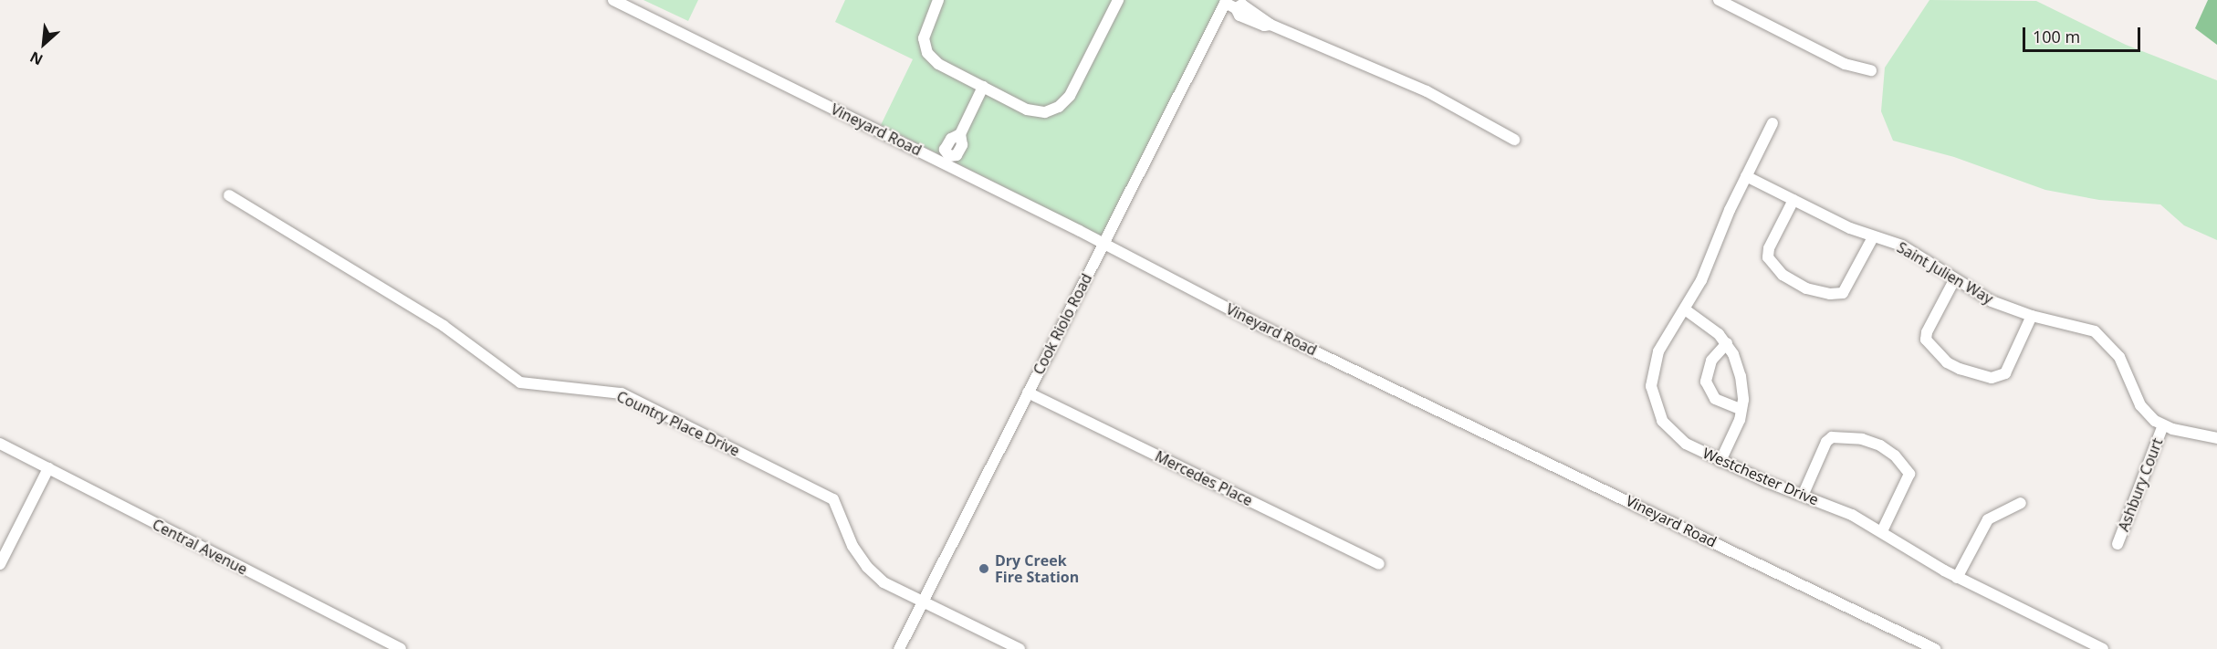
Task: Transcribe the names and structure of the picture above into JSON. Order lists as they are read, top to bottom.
{
  "streets": {
    "street": [
      "Vineyard Road",
      "Saint Julien Way",
      "Cook Riolo Road",
      "Country Place Drive",
      "Westchester Drive",
      "Mercedes Place",
      "Ashbury Court",
      "Central Avenue"
    ]
  },
  "crossings": [
    ["Vineyard Road", "Cook Riolo Road"],
    ["Saint Julien Way", "Westchester Drive"],
    ["Saint Julien Way", "Ashbury Court"],
    ["Cook Riolo Road", "Country Place Drive"],
    ["Cook Riolo Road", "Mercedes Place"]
  ],
  "places": ["Dry Creek Fire Station"],
  "scale_bar": "100 m",
  "north": "bottom left"
}
